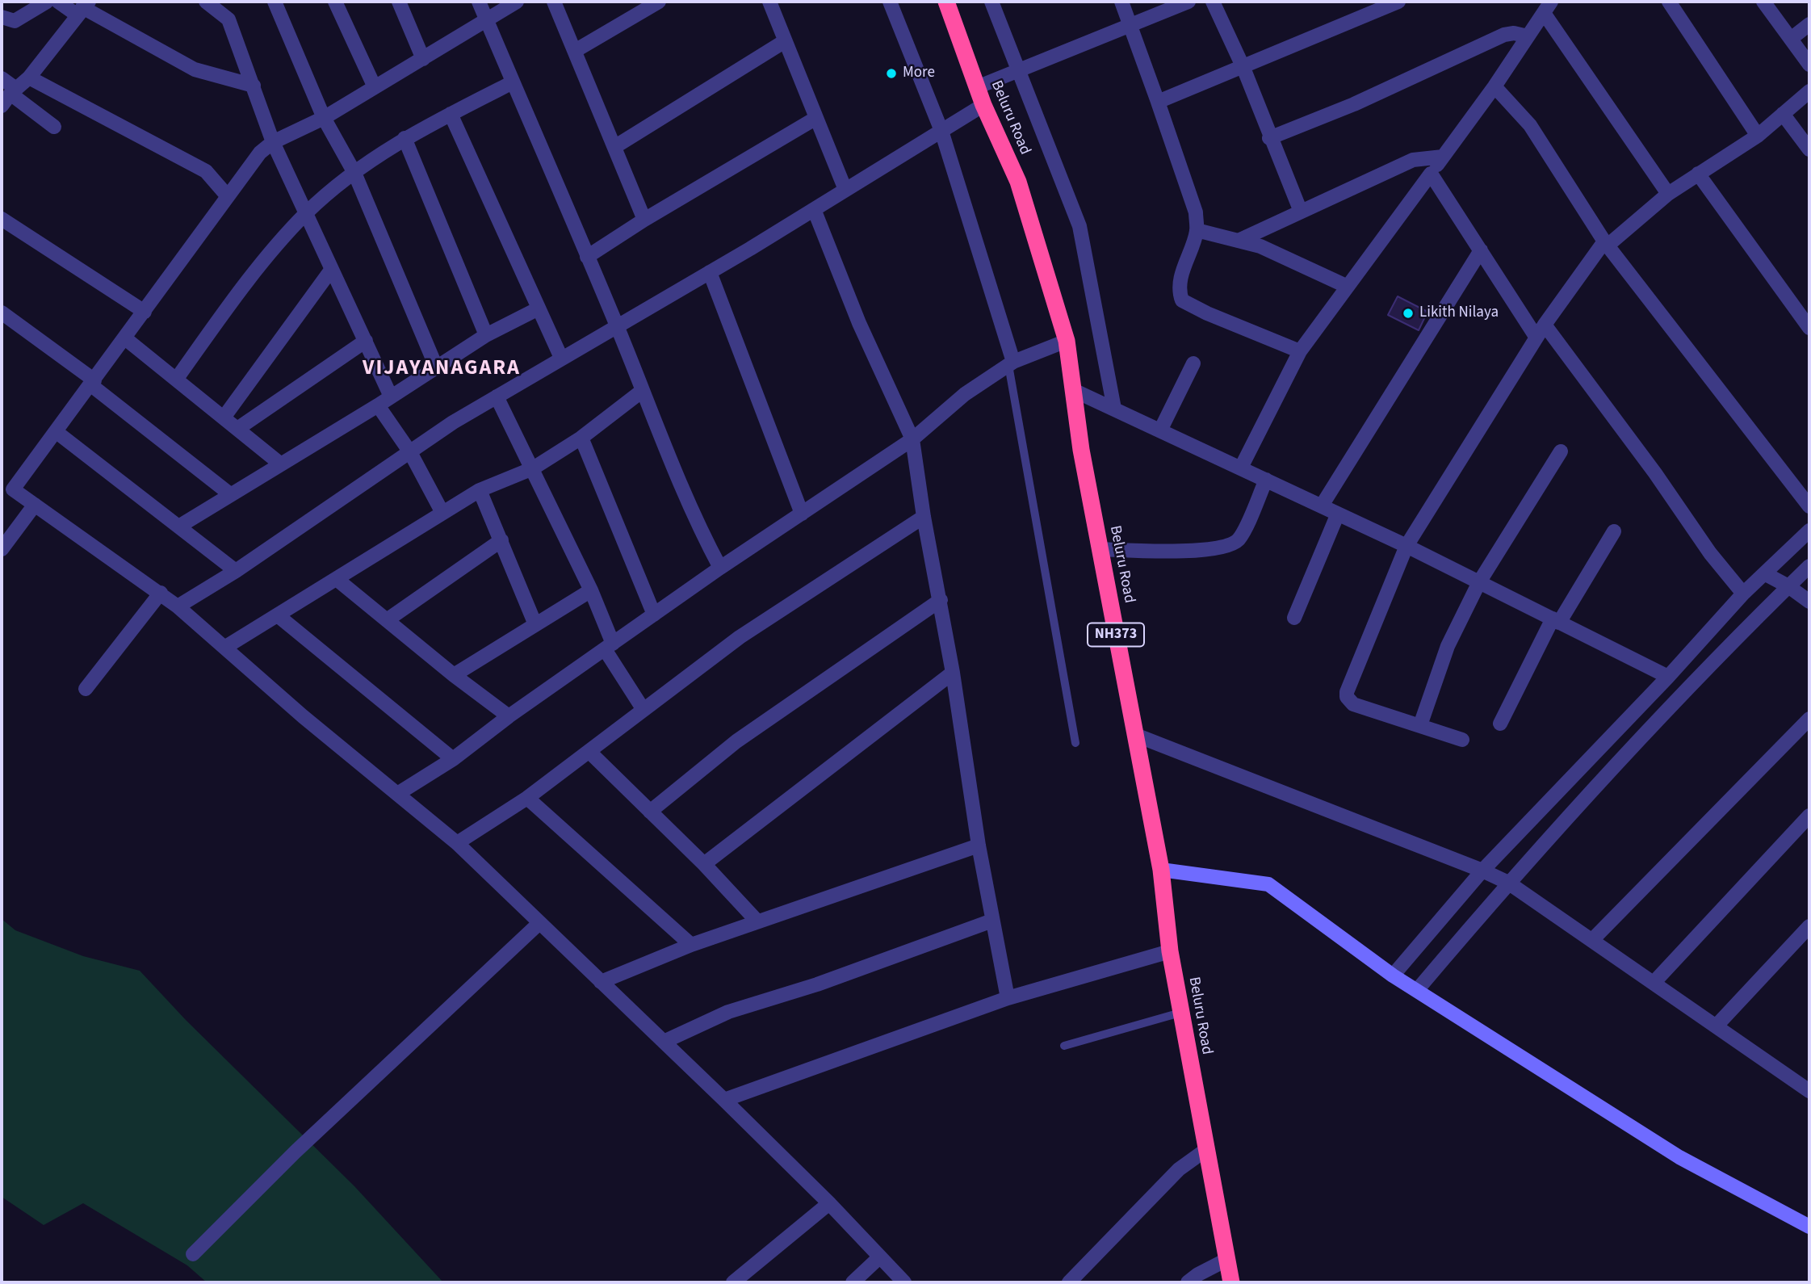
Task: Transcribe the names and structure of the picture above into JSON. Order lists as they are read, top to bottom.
{
  "streets": {
    "highway": ["Beluru Road", "NH373"]
  },
  "districts": ["VIJAYANAGARA"],
  "places": ["More", "Likith Nilaya"]
}
